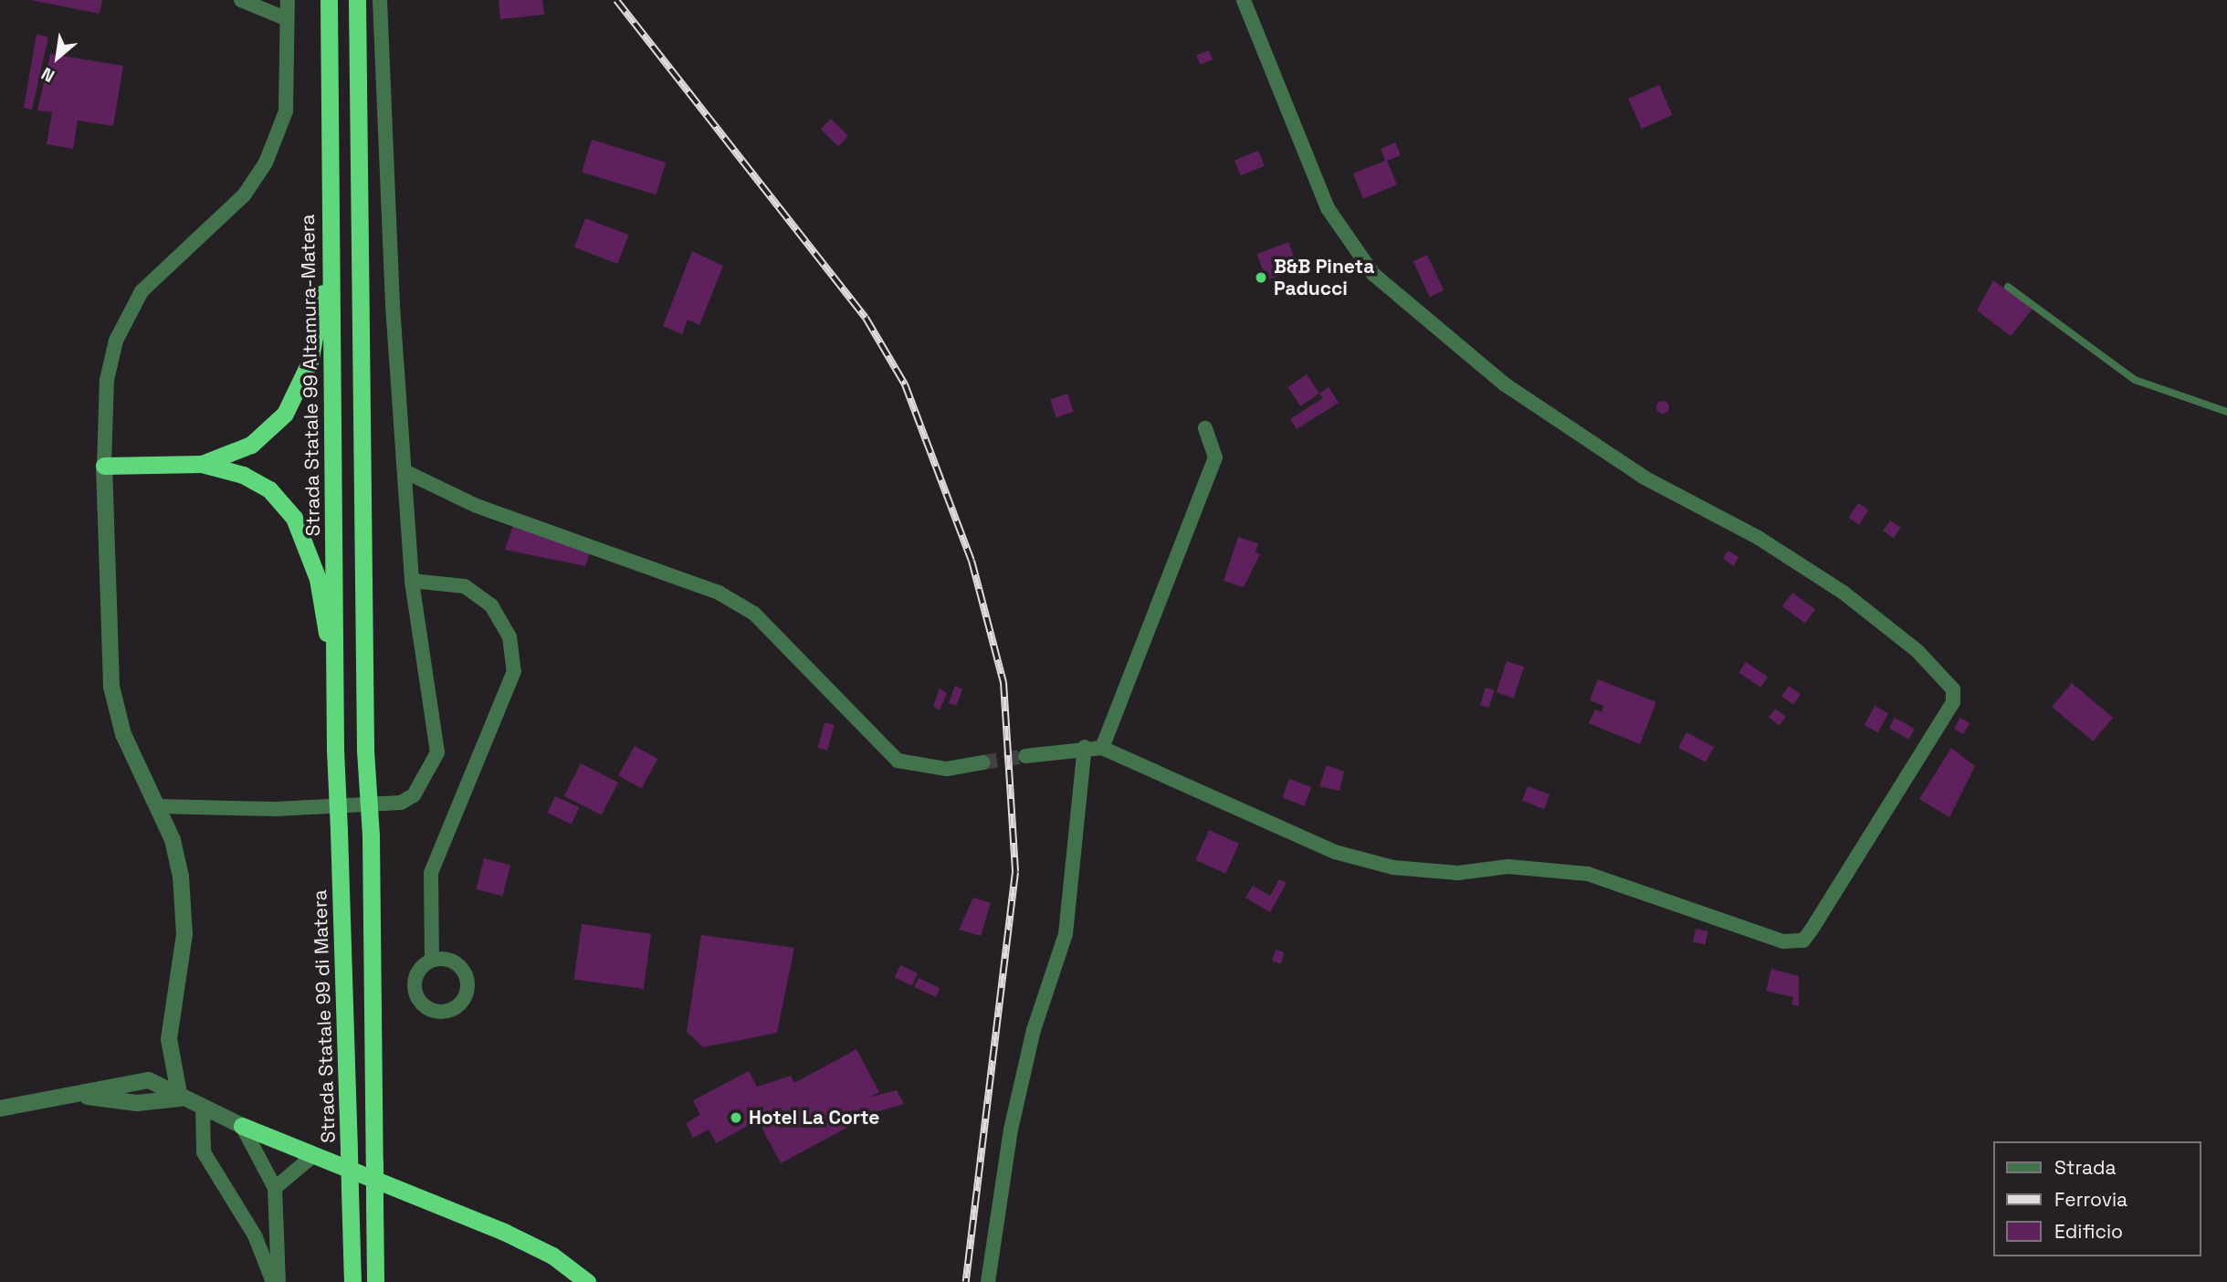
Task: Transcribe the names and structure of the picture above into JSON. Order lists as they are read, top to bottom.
{
  "streets": {
    "highway": ["Strada Statale 99 Altamura-Matera", "Strada Statale 99 di Matera"]
  },
  "crossings": [
    ["Strada Statale 99 Altamura-Matera", "Strada Statale 99 di Matera"]
  ],
  "places": ["B&B Pineta Paducci", "Hotel La Corte"],
  "legend": ["Strada", "Ferrovia", "Edificio"],
  "north": "bottom left"
}
